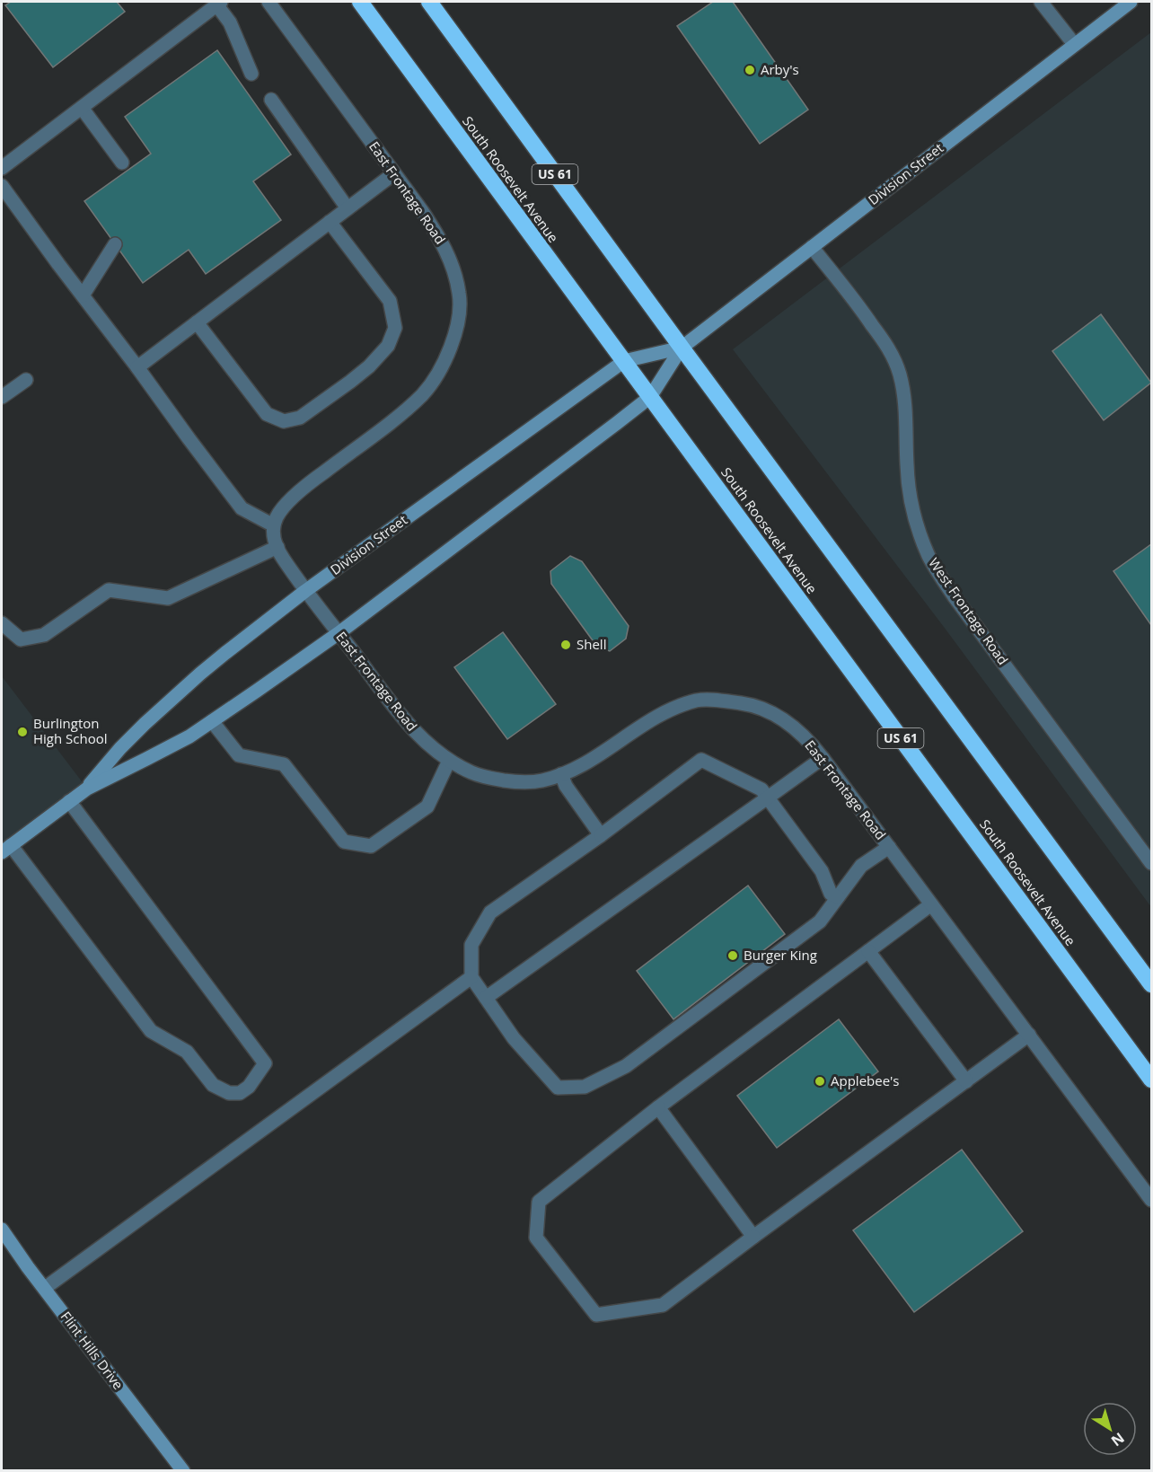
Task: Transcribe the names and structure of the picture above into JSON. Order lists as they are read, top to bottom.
{
  "streets": {
    "highway": ["US 61", "South Roosevelt Avenue"],
    "main road": ["Division Street", "Flint Hills Drive"],
    "street": ["East Frontage Road", "West Frontage Road"]
  },
  "crossings": [
    ["US 61", "Division Street"],
    ["Division Street", "South Roosevelt Avenue"],
    ["Division Street", "East Frontage Road"],
    ["Division Street", "West Frontage Road"]
  ],
  "places": [
    "Arby's",
    "Shell",
    "Burlington High School",
    "Burger King",
    "Applebee's"
  ],
  "north": "bottom right"
}
